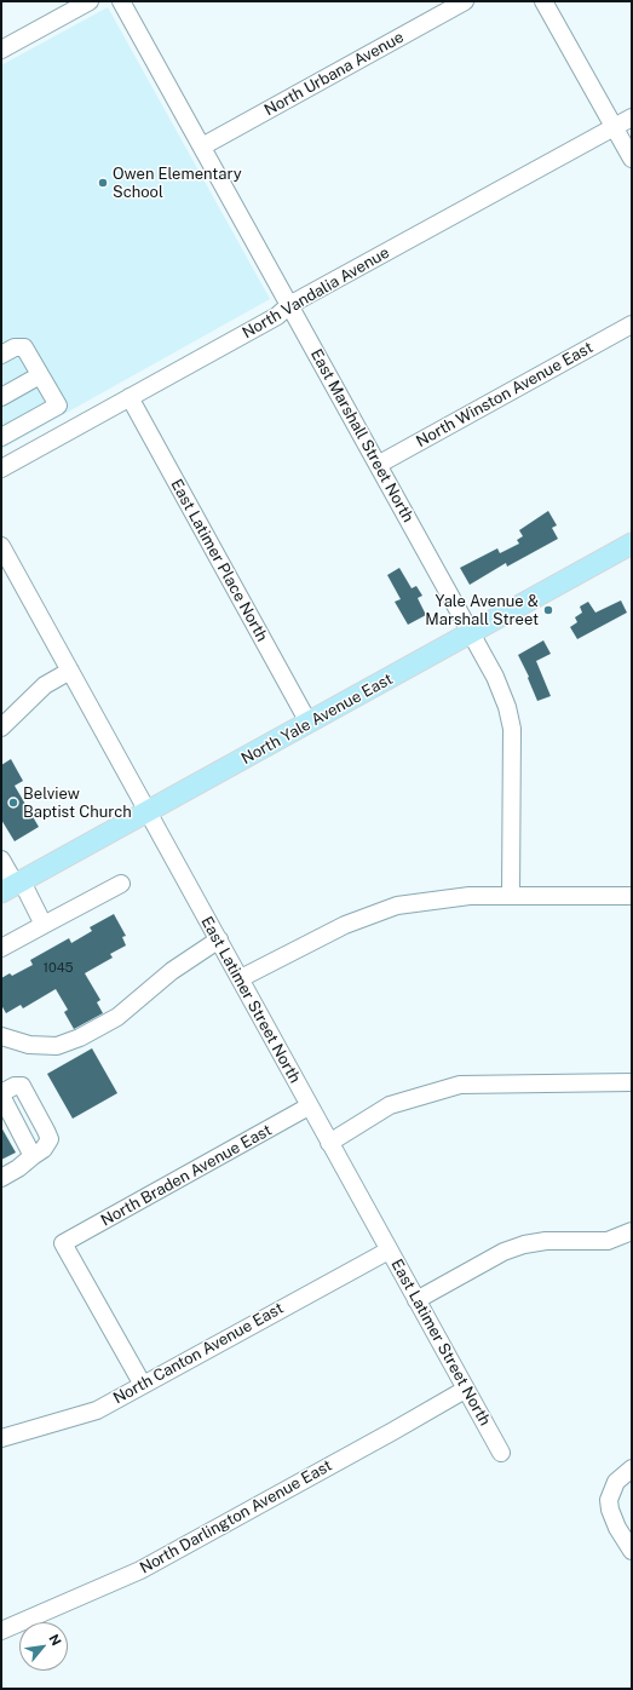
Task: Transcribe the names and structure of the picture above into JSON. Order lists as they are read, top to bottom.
{
  "streets": {
    "main road": ["North Yale Avenue East"],
    "street": [
      "North Urbana Avenue",
      "North Vandalia Avenue",
      "North Winston Avenue East",
      "East Marshall Street North",
      "East Latimer Place North",
      "East Latimer Street North",
      "North Braden Avenue East",
      "North Canton Avenue East",
      "North Darlington Avenue East"
    ]
  },
  "crossings": [
    ["North Urbana Avenue", "East Marshall Street North"],
    ["North Vandalia Avenue", "East Marshall Street North"],
    ["North Vandalia Avenue", "East Latimer Place North"],
    ["North Winston Avenue East", "East Marshall Street North"],
    ["East Marshall Street North", "North Yale Avenue East"],
    ["East Latimer Place North", "North Yale Avenue East"],
    ["North Yale Avenue East", "East Latimer Street North"],
    ["East Latimer Street North", "North Braden Avenue East"],
    ["East Latimer Street North", "North Canton Avenue East"],
    ["East Latimer Street North", "North Darlington Avenue East"],
    ["North Braden Avenue East", "North Canton Avenue East"]
  ],
  "places": ["Owen Elementary School", "Yale Avenue & Marshall Street", "Belview Baptist Church"],
  "house_numbers": ["1045"],
  "north": "top right"
}
